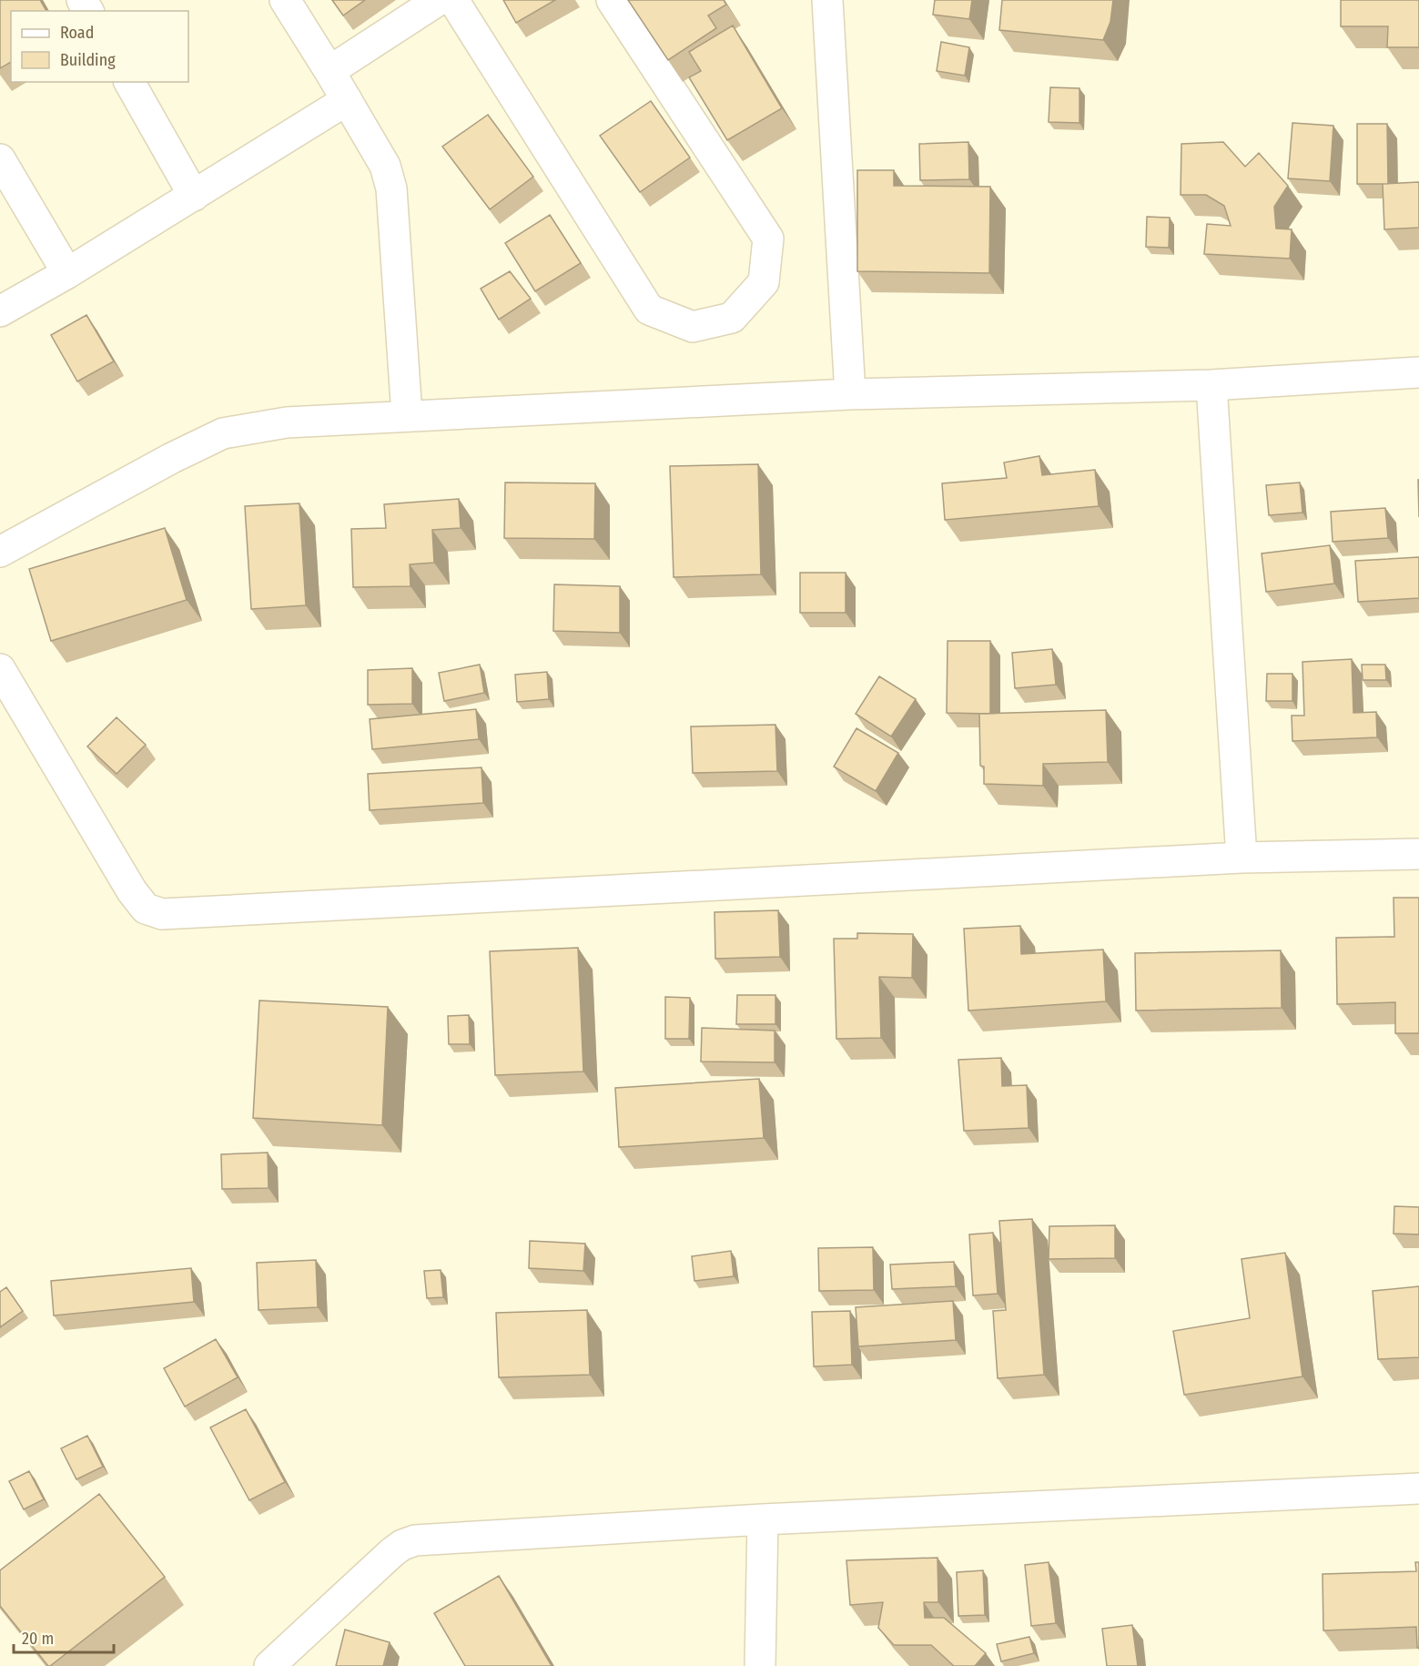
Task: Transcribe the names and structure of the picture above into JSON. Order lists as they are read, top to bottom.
{
  "legend": ["Road", "Building"],
  "scale_bar": "20 m"
}
